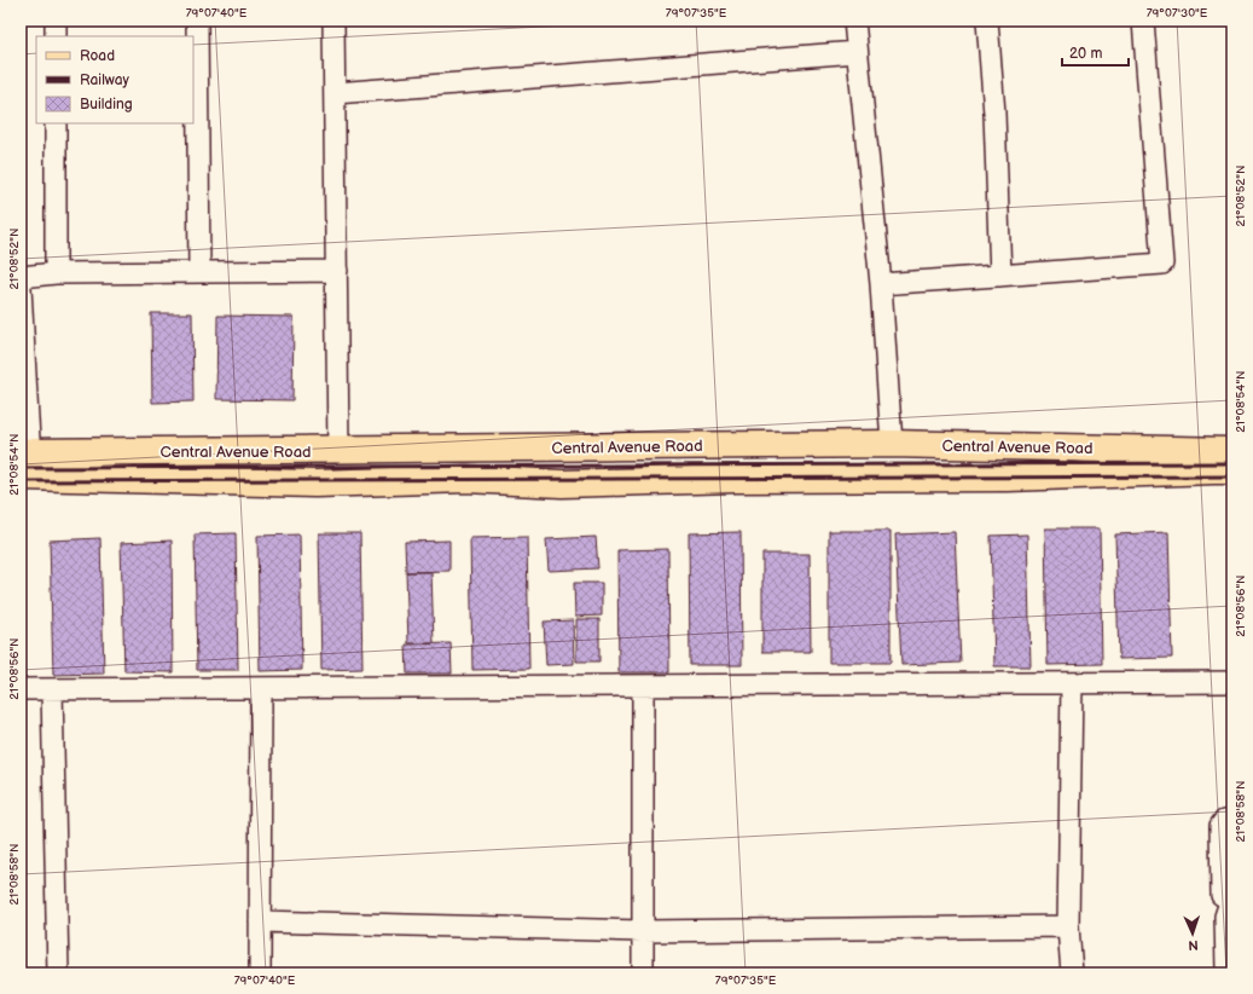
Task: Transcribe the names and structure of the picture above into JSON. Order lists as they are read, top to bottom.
{
  "streets": {
    "main road": ["Central Avenue Road"]
  },
  "legend": ["Road", "Railway", "Building"],
  "scale_bar": "20 m",
  "north": "bottom",
  "coordinates": [
    "79°07'40\"E",
    "79°07'35\"E",
    "79°07'30\"E",
    "21°08'52\"N",
    "21°08'54\"N",
    "21°08'56\"N",
    "21°08'58\"N"
  ]
}
